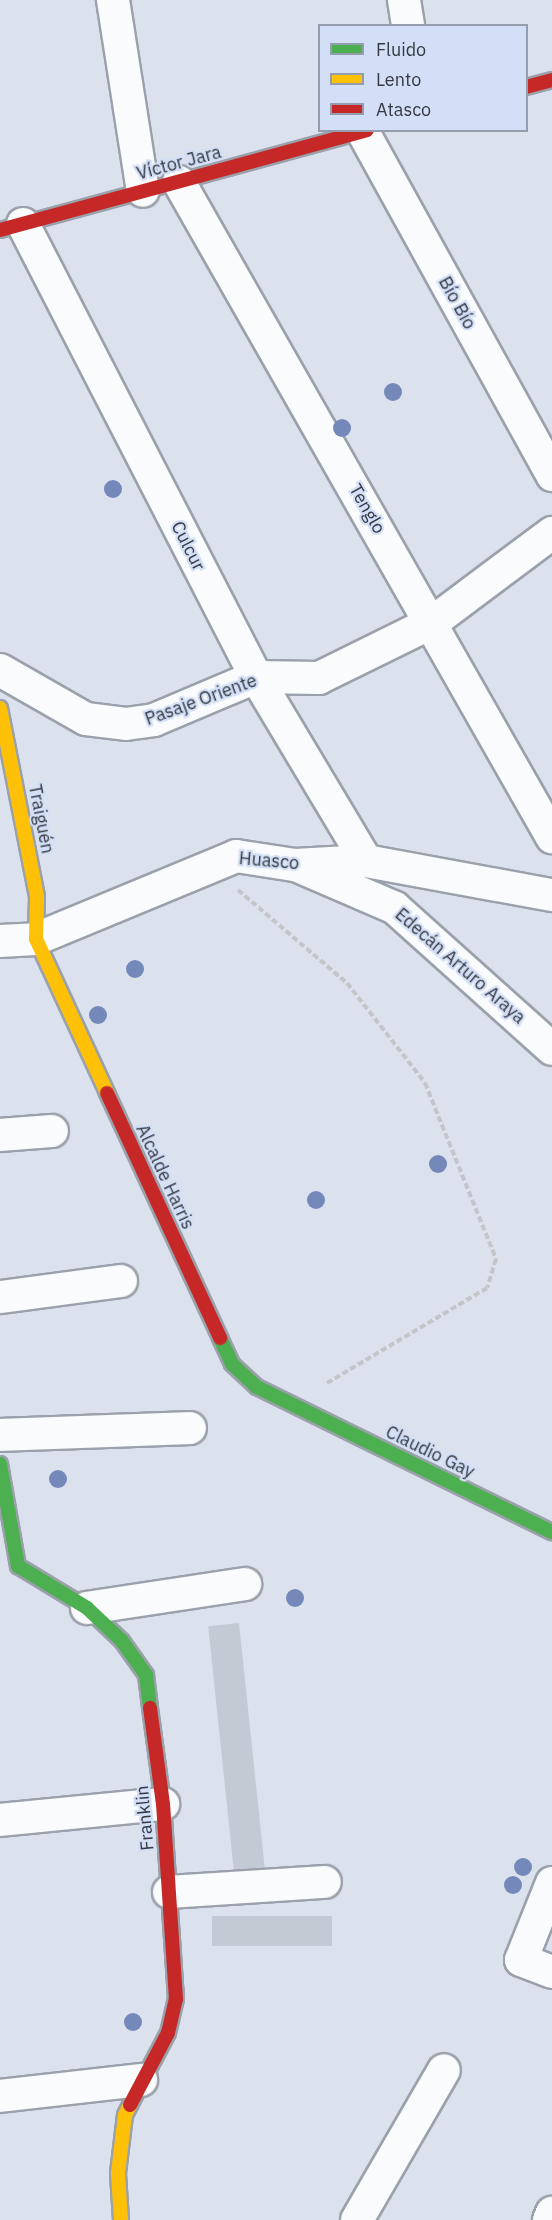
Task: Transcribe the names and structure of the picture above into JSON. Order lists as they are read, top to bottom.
{
  "streets": {
    "street": [
      "Víctor Jara",
      "Bío Bío",
      "Tenglo",
      "Culcur",
      "Pasaje Oriente",
      "Traiguén",
      "Huasco",
      "Edecán Arturo Araya",
      "Alcalde Harris",
      "Claudio Gay",
      "Franklin"
    ]
  },
  "crossings": [
    ["Víctor Jara", "Tenglo"],
    ["Víctor Jara", "Culcur"],
    ["Tenglo", "Pasaje Oriente"],
    ["Culcur", "Pasaje Oriente"],
    ["Culcur", "Huasco"],
    ["Traiguén", "Huasco"],
    ["Traiguén", "Alcalde Harris"],
    ["Huasco", "Edecán Arturo Araya"],
    ["Huasco", "Alcalde Harris"],
    ["Alcalde Harris", "Claudio Gay"]
  ],
  "legend": ["Fluido", "Lento", "Atasco"]
}
